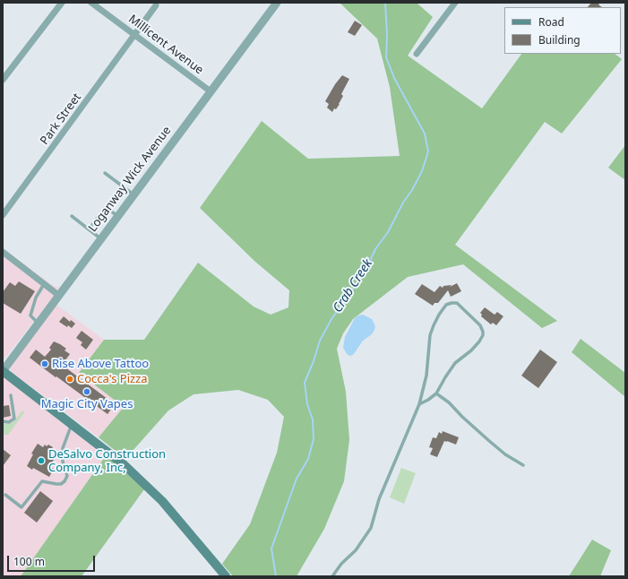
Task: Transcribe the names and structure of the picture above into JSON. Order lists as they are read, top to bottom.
{
  "streets": {
    "street": ["Millicent Avenue", "Park Street", "Loganway Wick Avenue"]
  },
  "crossings": [
    ["Millicent Avenue", "Park Street"],
    ["Millicent Avenue", "Loganway Wick Avenue"]
  ],
  "water": ["Crab Creek"],
  "places": [
    "Rise Above Tattoo",
    "Cocca's Pizza",
    "Magic City Vapes",
    "DeSalvo Construction Company, Inc,"
  ],
  "legend": ["Road", "Building"],
  "scale_bar": "100 m"
}
